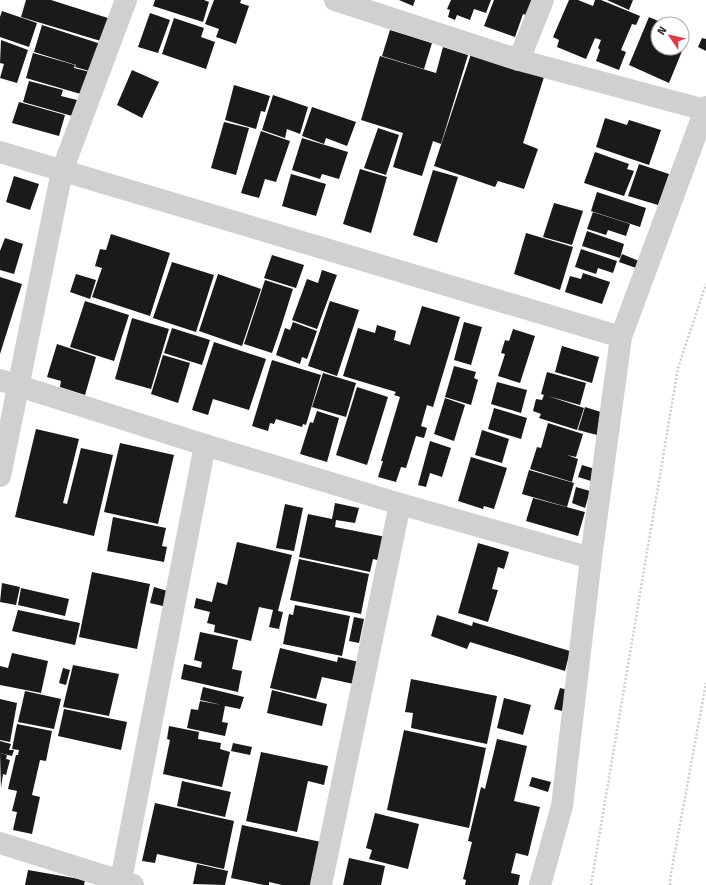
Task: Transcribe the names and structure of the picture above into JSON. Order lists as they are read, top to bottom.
{
  "north": "top left"
}
